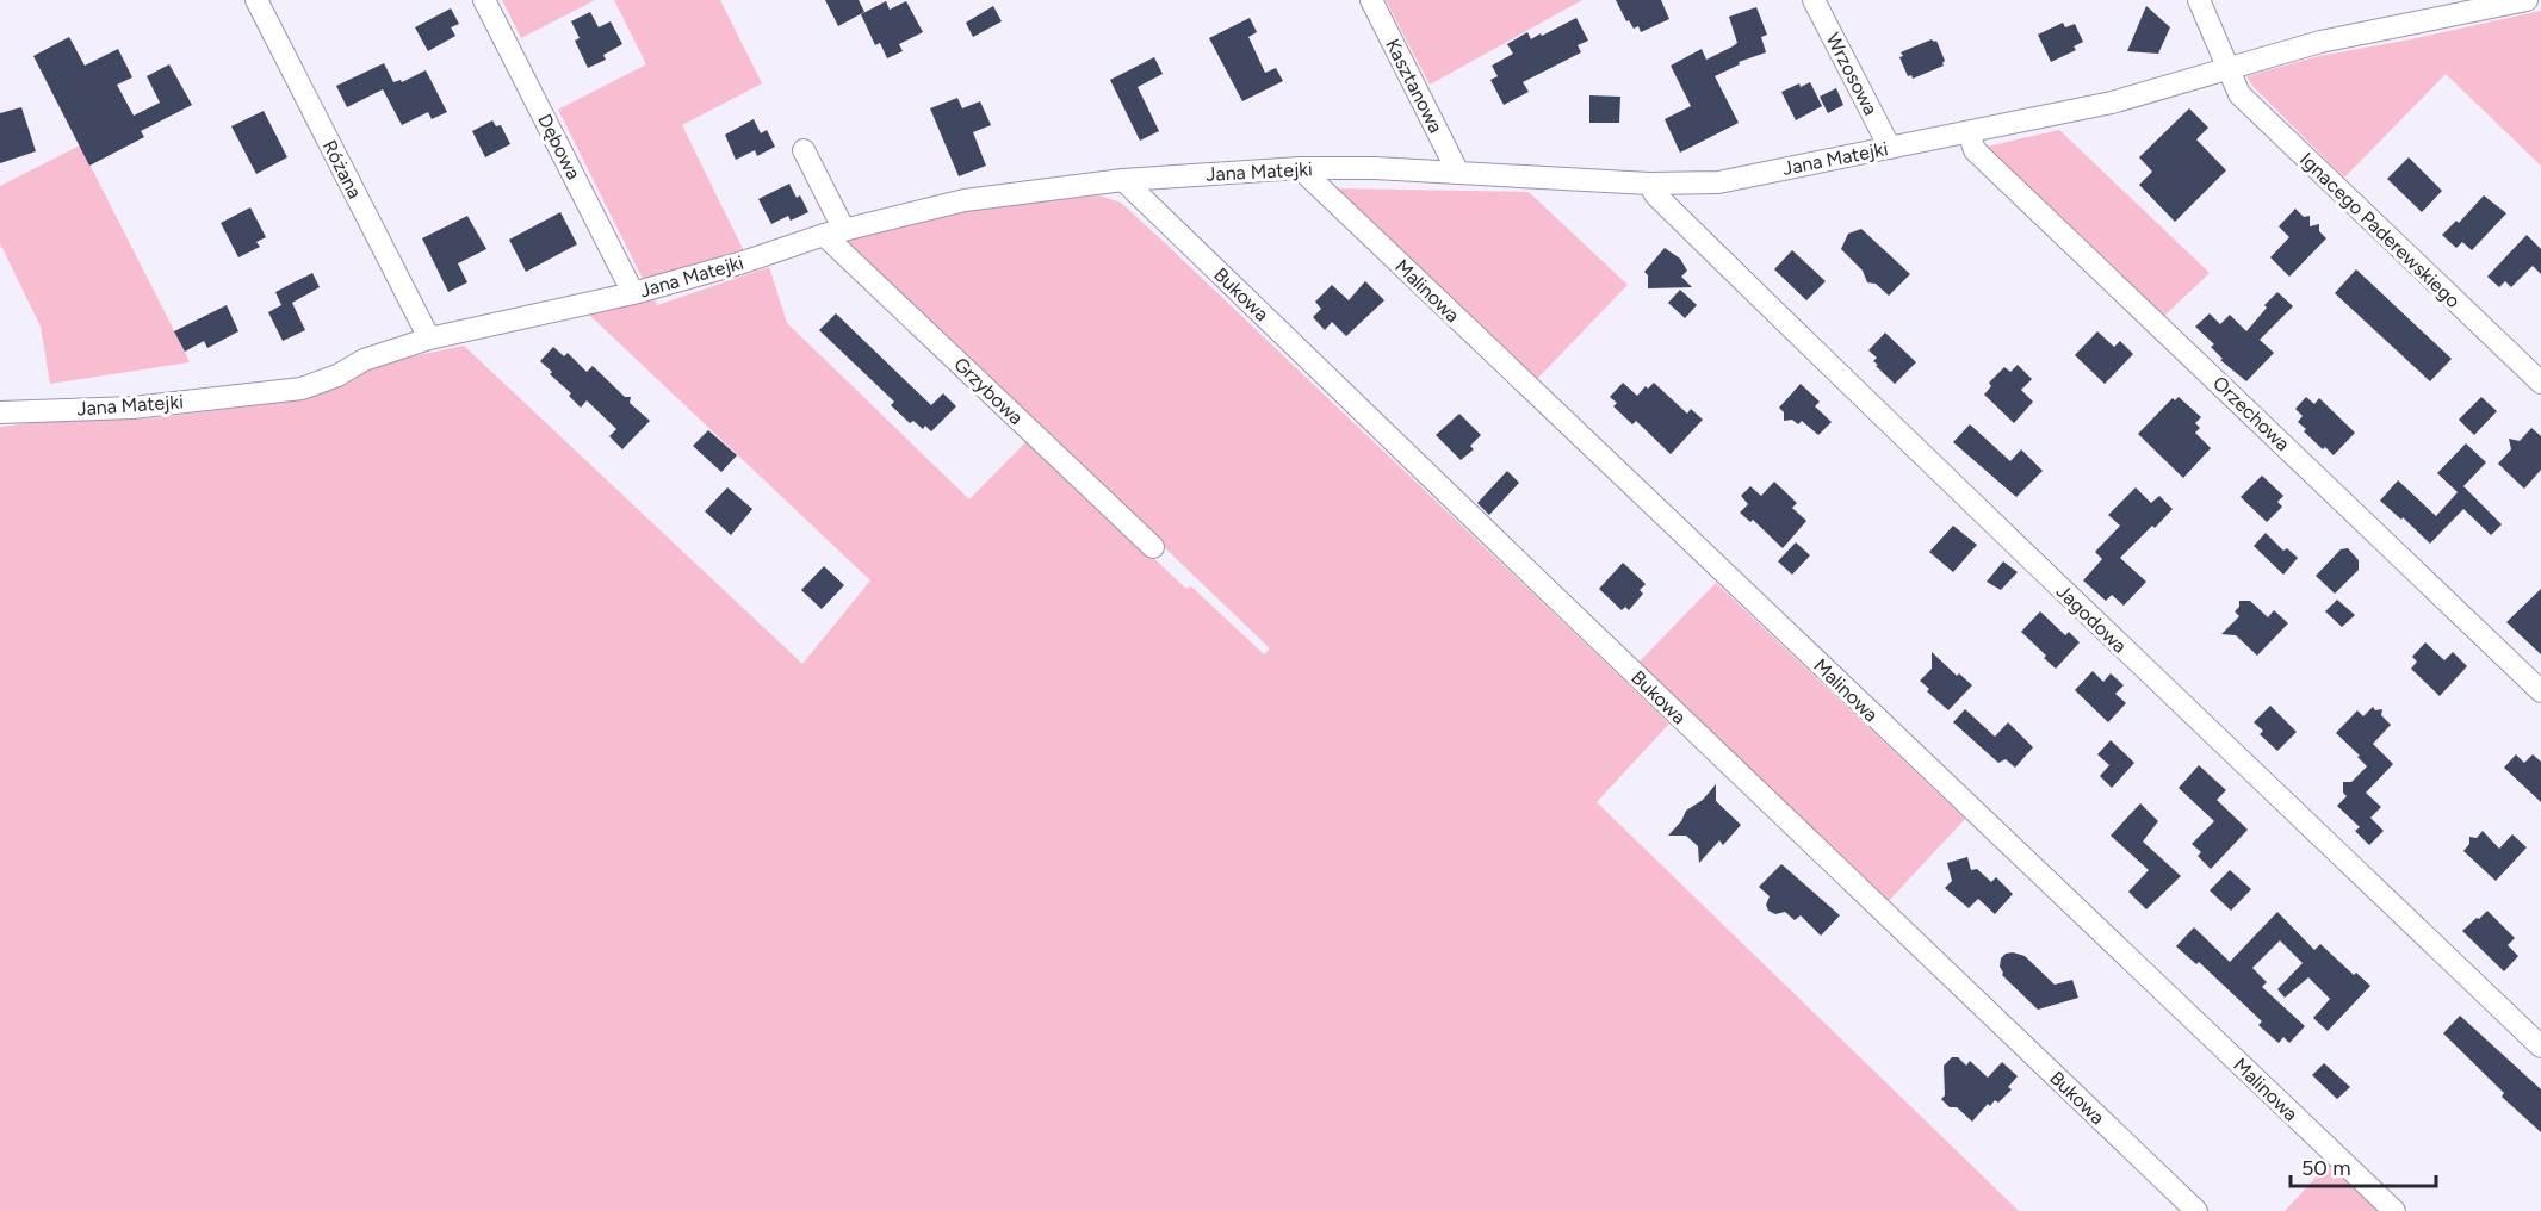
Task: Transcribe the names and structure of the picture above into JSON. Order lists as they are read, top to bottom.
{
  "streets": {
    "street": [
      "Wrzosowa",
      "Kasztanowa",
      "Dębowa",
      "Jana Matejki",
      "Różana",
      "Ignacego Paderewskiego",
      "Malinowa",
      "Bukowa",
      "Grzybowa",
      "Orzechowa",
      "Jagodowa"
    ]
  },
  "crossings": [
    ["Wrzosowa", "Jana Matejki"],
    ["Kasztanowa", "Jana Matejki"],
    ["Dębowa", "Jana Matejki"],
    ["Jana Matejki", "Różana"],
    ["Jana Matejki", "Ignacego Paderewskiego"],
    ["Jana Matejki", "Malinowa"],
    ["Jana Matejki", "Bukowa"],
    ["Jana Matejki", "Grzybowa"],
    ["Jana Matejki", "Orzechowa"],
    ["Jana Matejki", "Jagodowa"]
  ],
  "scale_bar": "50 m"
}
